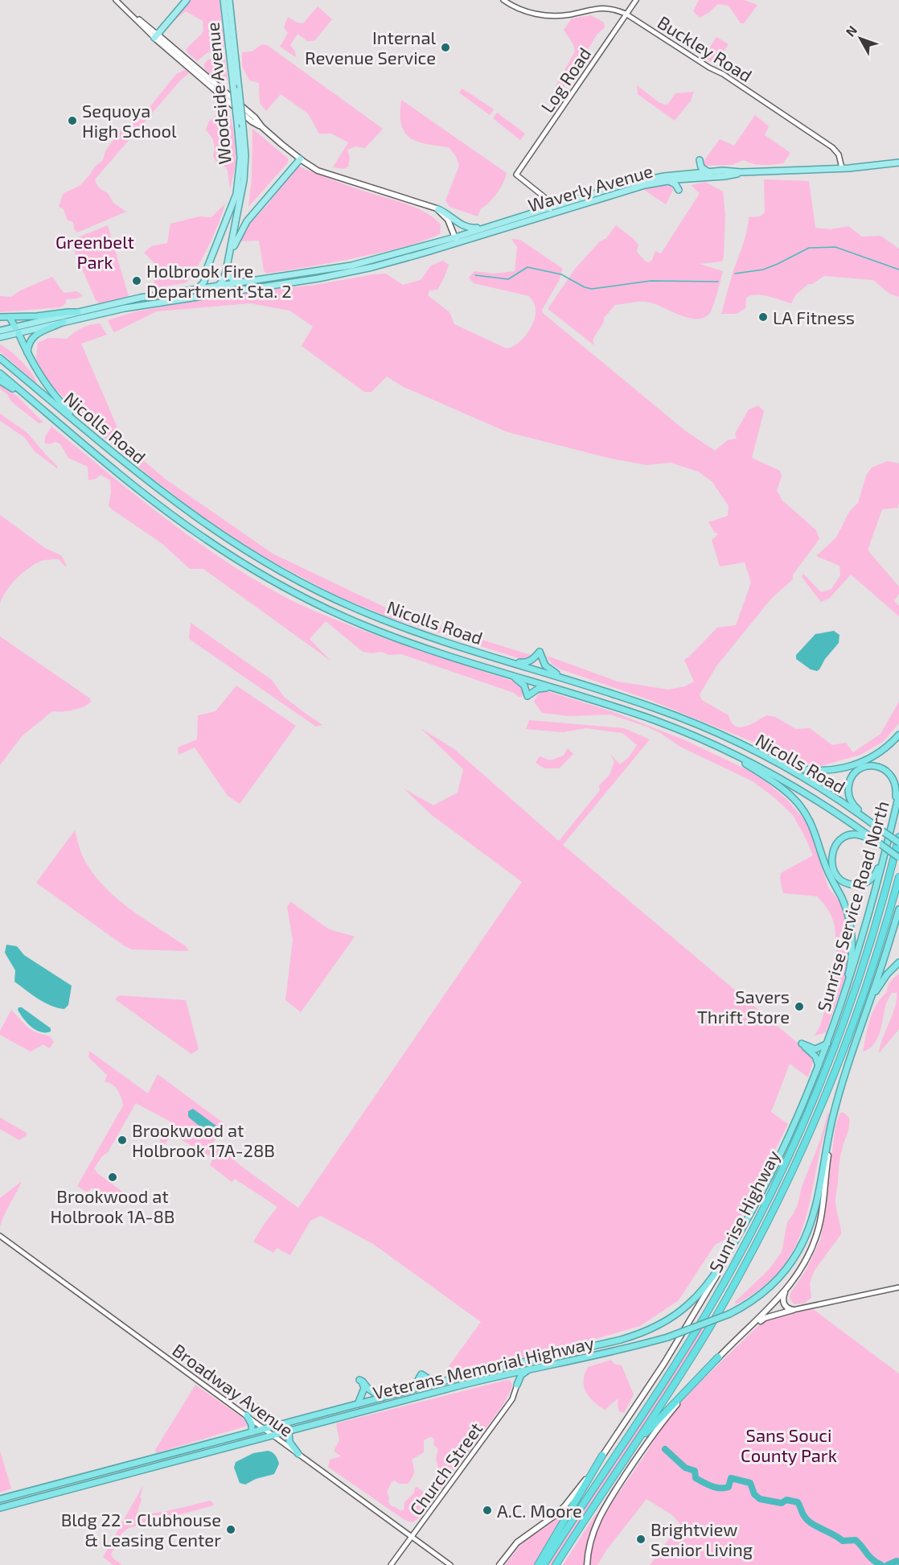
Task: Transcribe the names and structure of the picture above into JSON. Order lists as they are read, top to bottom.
{
  "streets": {
    "highway": [
      "Nicolls Road",
      "Sunrise Service Road North",
      "Sunrise Highway",
      "Veterans Memorial Highway"
    ],
    "main road": ["Woodside Avenue", "Waverly Avenue"],
    "street": [
      "Buckley Road",
      "Log Road",
      "Broadway Avenue",
      "Church Street"
    ]
  },
  "crossings": [
    ["Buckley Road", "Log Road"],
    ["Buckley Road", "Waverly Avenue"],
    ["Log Road", "Waverly Avenue"],
    ["Nicolls Road", "Sunrise Service Road North"],
    ["Sunrise Service Road North", "Sunrise Highway"],
    ["Sunrise Service Road North", "Veterans Memorial Highway"],
    ["Sunrise Highway", "Veterans Memorial Highway"],
    ["Veterans Memorial Highway", "Broadway Avenue"],
    ["Broadway Avenue", "Church Street"]
  ],
  "parks": ["Greenbelt Park", "Sans Souci County Park"],
  "places": [
    "Internal Revenue Service",
    "Sequoya High School",
    "Holbrook Fire Department Sta. 2",
    "LA Fitness",
    "Savers Thrift Store",
    "Brookwood at Holbrook 17A-28B",
    "Brookwood at Holbrook 1A-8B",
    "A.C. Moore",
    "Bldg 22 - Clubhouse & Leasing Center",
    "Brightview Senior Living"
  ],
  "north": "top left"
}
